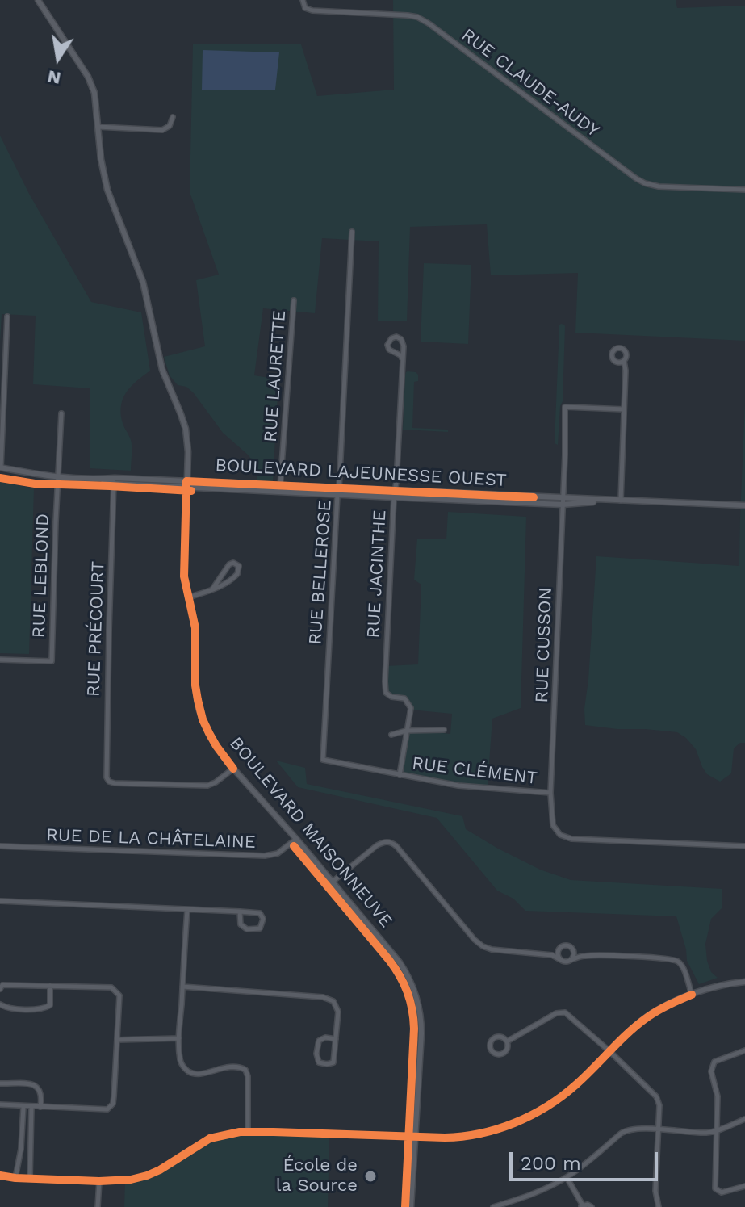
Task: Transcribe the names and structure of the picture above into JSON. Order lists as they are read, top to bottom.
{
  "streets": {
    "street": [
      "RUE CLAUDE-AUDY",
      "RUE LAURETTE",
      "BOULEVARD LAJEUNESSE OUEST",
      "RUE BELLEROSE",
      "RUE JACINTHE",
      "RUE LEBLOND",
      "RUE PRÉCOURT",
      "RUE CUSSON",
      "RUE CLÉMENT",
      "BOULEVARD MAISONNEUVE",
      "RUE DE LA CHÂTELAINE"
    ]
  },
  "crossings": [
    ["RUE LAURETTE", "BOULEVARD LAJEUNESSE OUEST"],
    ["BOULEVARD LAJEUNESSE OUEST", "RUE BELLEROSE"],
    ["BOULEVARD LAJEUNESSE OUEST", "RUE JACINTHE"],
    ["BOULEVARD LAJEUNESSE OUEST", "RUE LEBLOND"],
    ["BOULEVARD LAJEUNESSE OUEST", "RUE PRÉCOURT"],
    ["BOULEVARD LAJEUNESSE OUEST", "RUE CUSSON"],
    ["BOULEVARD LAJEUNESSE OUEST", "BOULEVARD MAISONNEUVE"],
    ["RUE BELLEROSE", "RUE CLÉMENT"],
    ["RUE JACINTHE", "RUE CLÉMENT"],
    ["RUE PRÉCOURT", "BOULEVARD MAISONNEUVE"],
    ["RUE CUSSON", "RUE CLÉMENT"],
    ["BOULEVARD MAISONNEUVE", "RUE DE LA CHÂTELAINE"]
  ],
  "places": ["École de la Source"],
  "scale_bar": "200 m",
  "north": "bottom"
}
